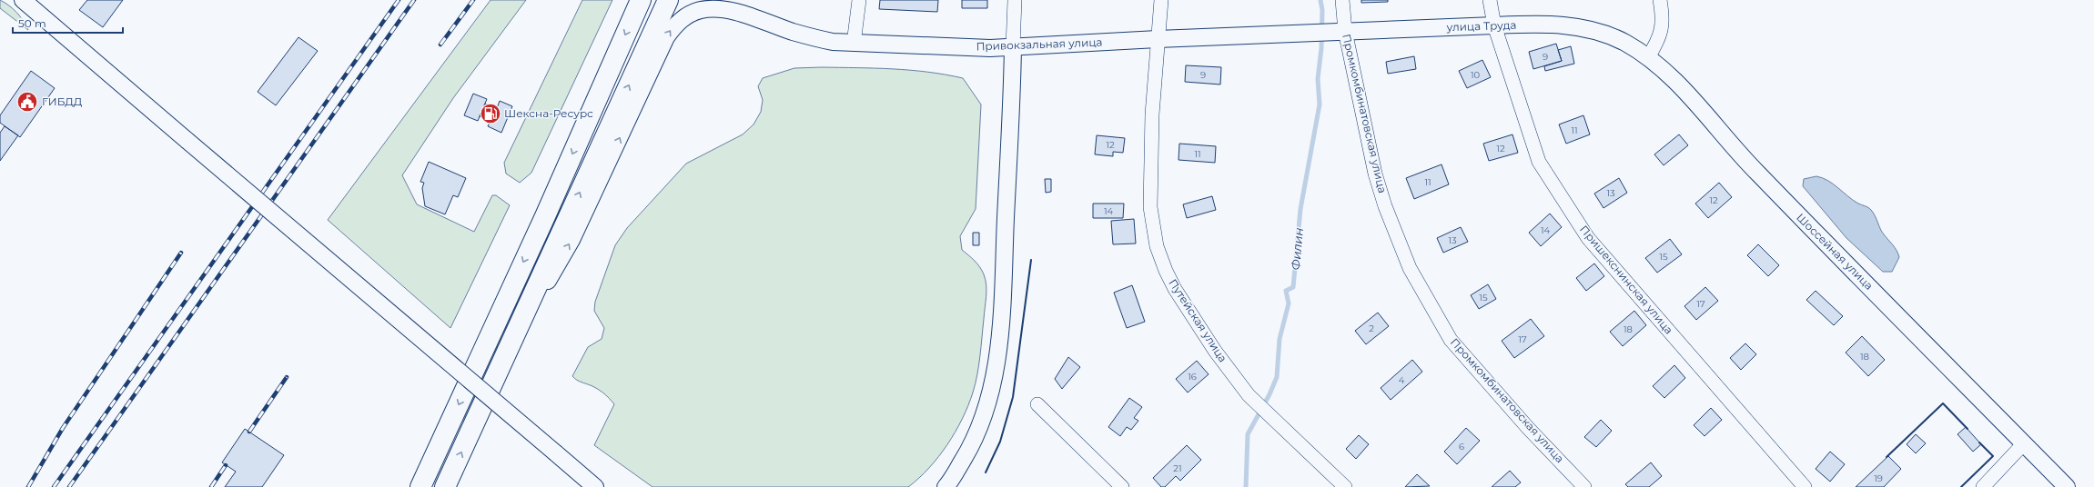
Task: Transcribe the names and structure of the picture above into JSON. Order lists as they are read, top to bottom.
{
  "streets": {
    "street": [
      "улица Труда",
      "Привокзальная улица",
      "Промкомбинатовская улица",
      "Шоссейная улица",
      "Пришекснинская улица",
      "Путейская улица"
    ]
  },
  "crossings": [
    ["улица Труда", "Привокзальная улица"],
    ["улица Труда", "Промкомбинатовская улица"],
    ["улица Труда", "Шоссейная улица"],
    ["улица Труда", "Пришекснинская улица"],
    ["Привокзальная улица", "Путейская улица"]
  ],
  "water": ["Филин"],
  "places": {
    "public building": ["ГИБДД"],
    "fuel station": ["Шексна-Ресурс"]
  },
  "house_numbers": [
    "9",
    "9",
    "10",
    "11",
    "12",
    "12",
    "11",
    "11",
    "13",
    "12",
    "14",
    "14",
    "13",
    "15",
    "15",
    "17",
    "2",
    "18",
    "17",
    "18",
    "16",
    "4",
    "6",
    "21",
    "19"
  ],
  "scale_bar": "50 m"
}
